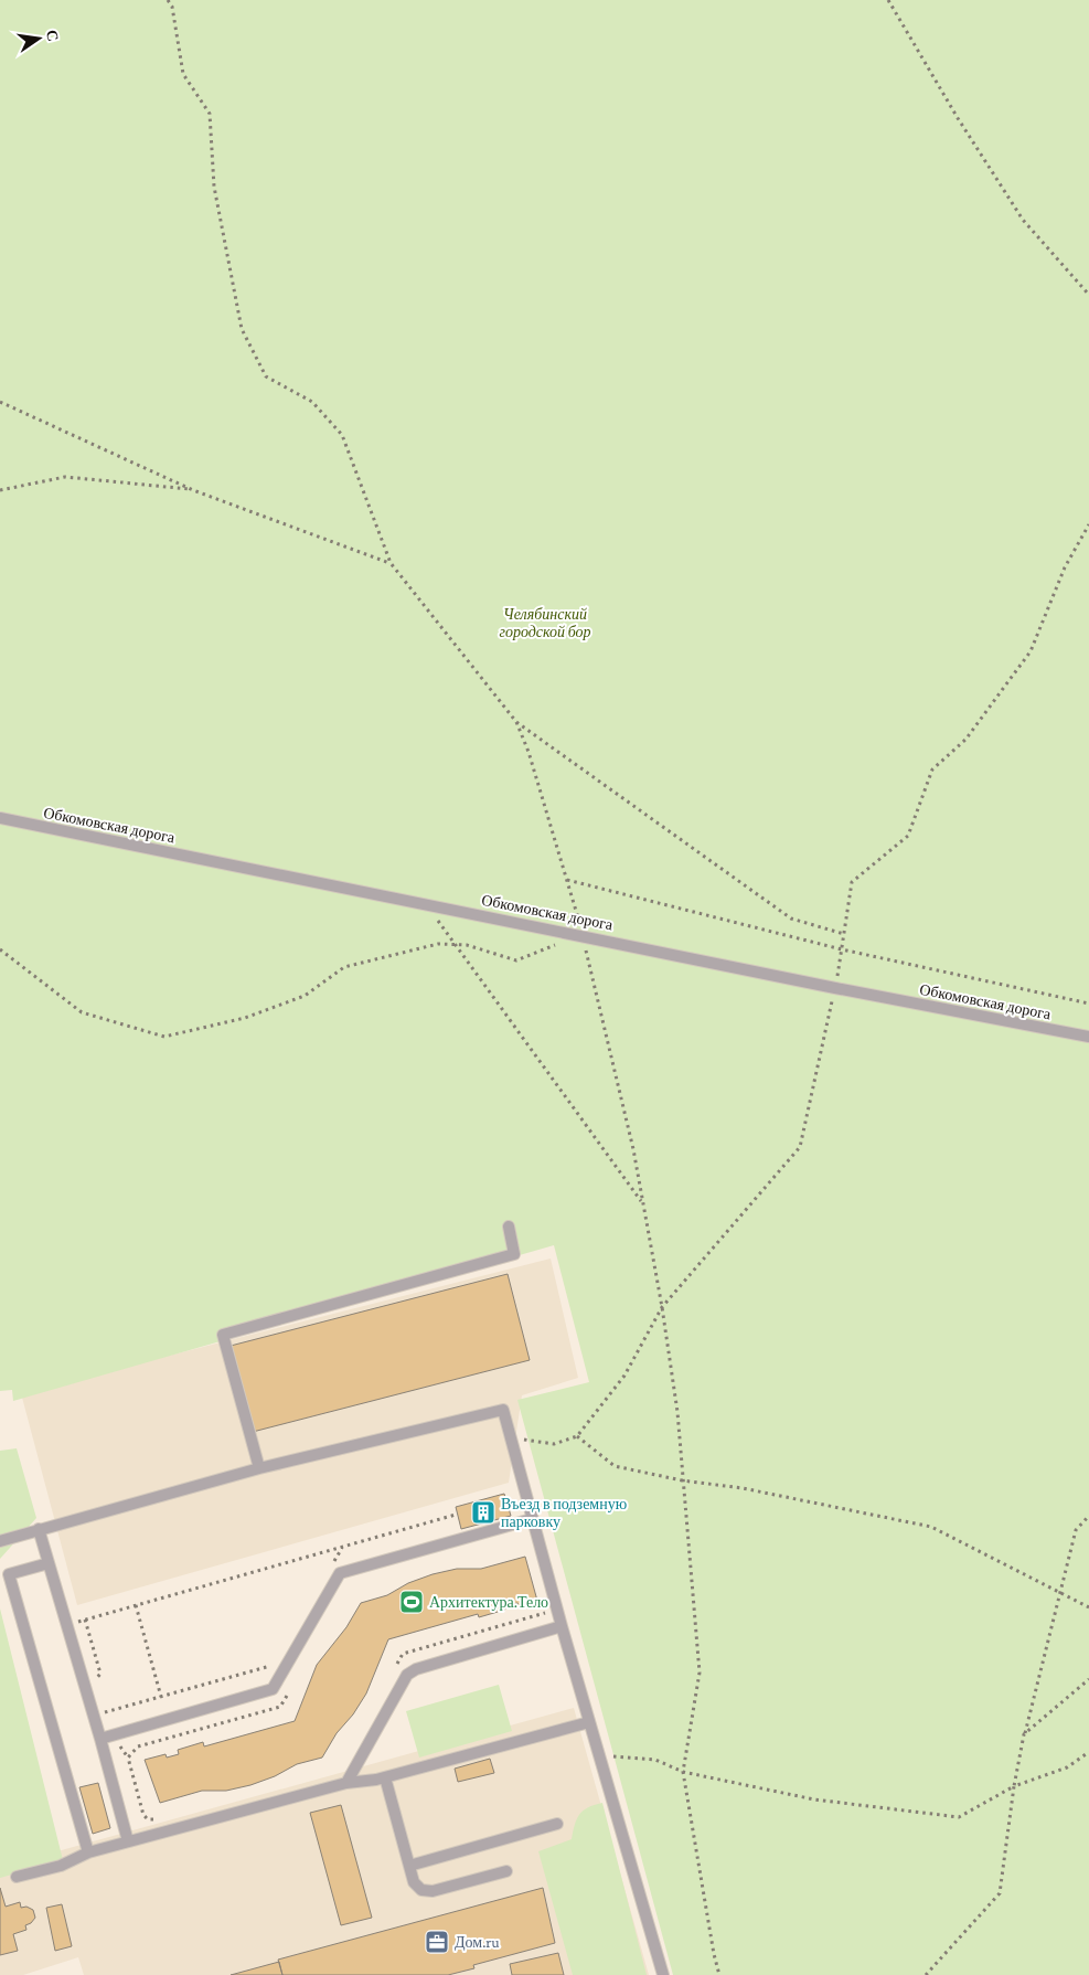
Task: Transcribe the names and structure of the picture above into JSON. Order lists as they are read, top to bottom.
{
  "streets": {
    "lane": ["Обкомовская дорога"]
  },
  "parks": ["Челябинский городской бор"],
  "places": {
    "building": ["Въезд в подземную парковку"],
    "sports": ["Архитектура.Тело"],
    "office": ["Дом.ru"]
  },
  "north": "right"
}
